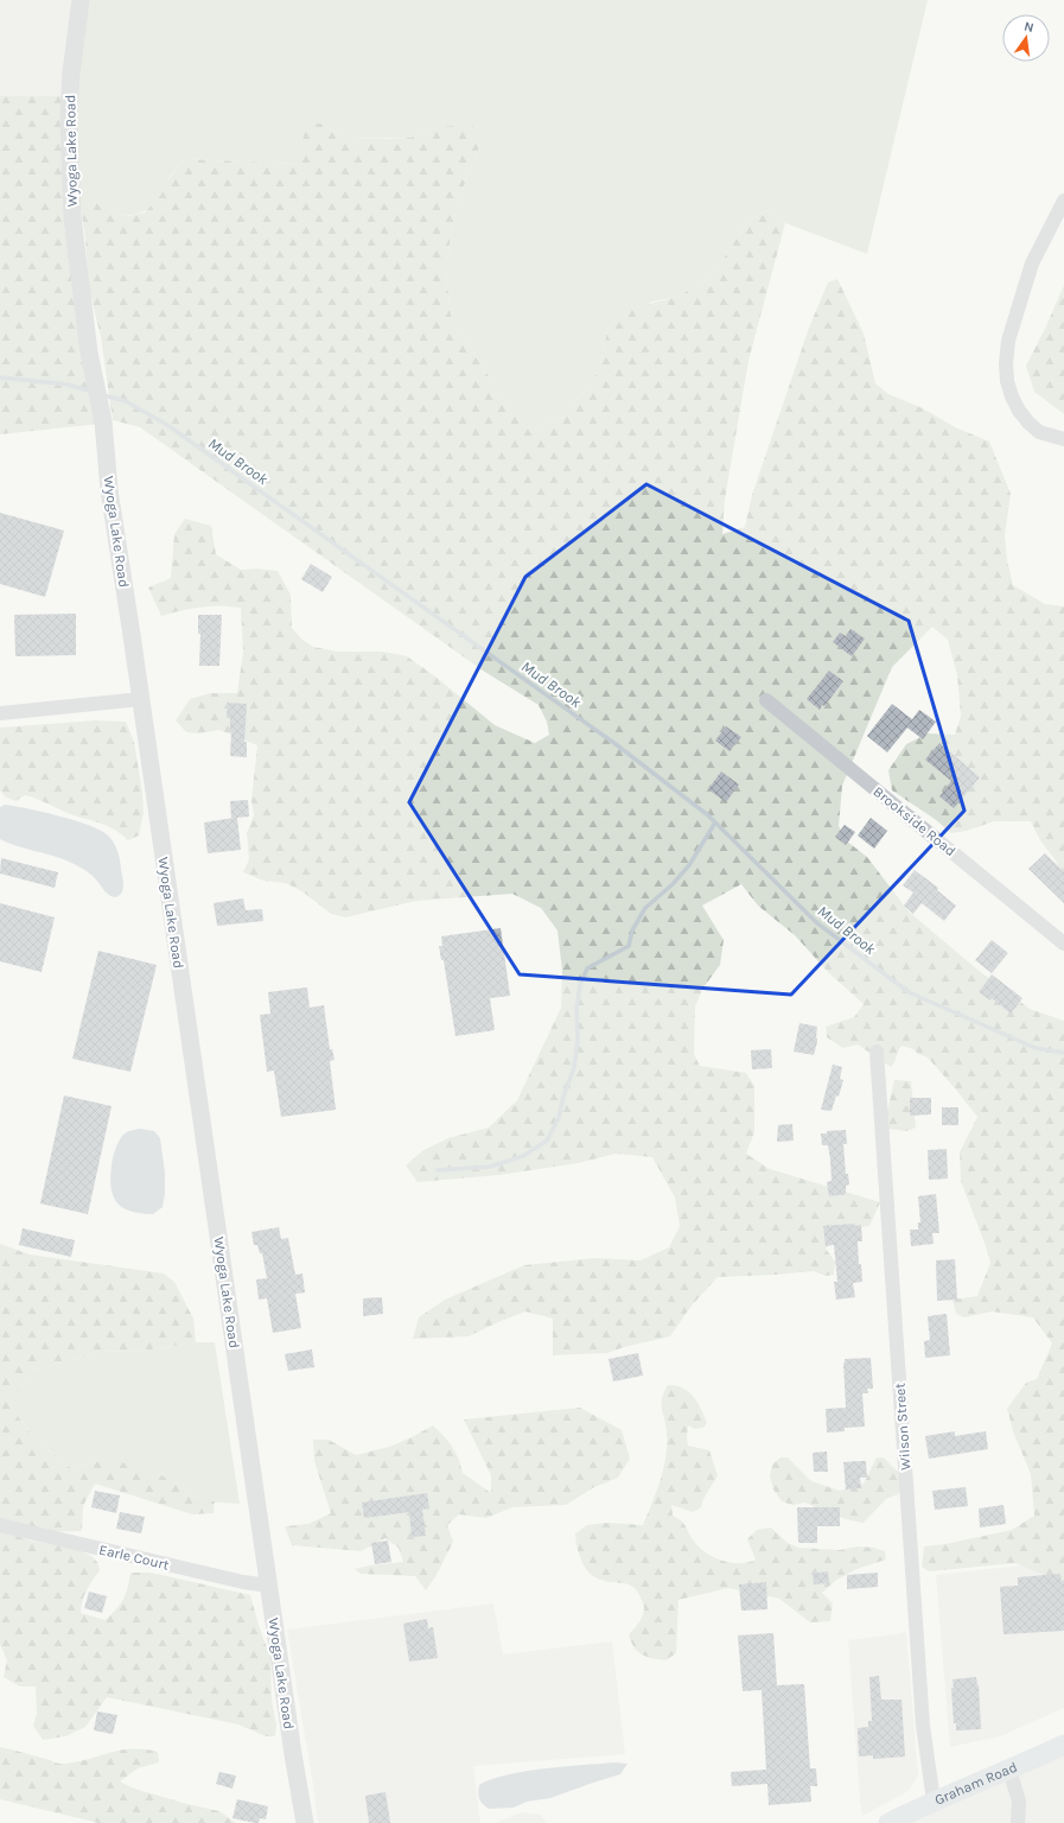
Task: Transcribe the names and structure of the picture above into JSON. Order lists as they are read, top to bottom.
{
  "streets": {
    "main road": ["Graham Road"],
    "street": [
      "Wyoga Lake Road",
      "Brookside Road",
      "Wilson Street",
      "Earle Court"
    ]
  },
  "crossings": [
    ["Wyoga Lake Road", "Earle Court"],
    ["Wilson Street", "Graham Road"]
  ],
  "water": ["Mud Brook"],
  "north": "top"
}
